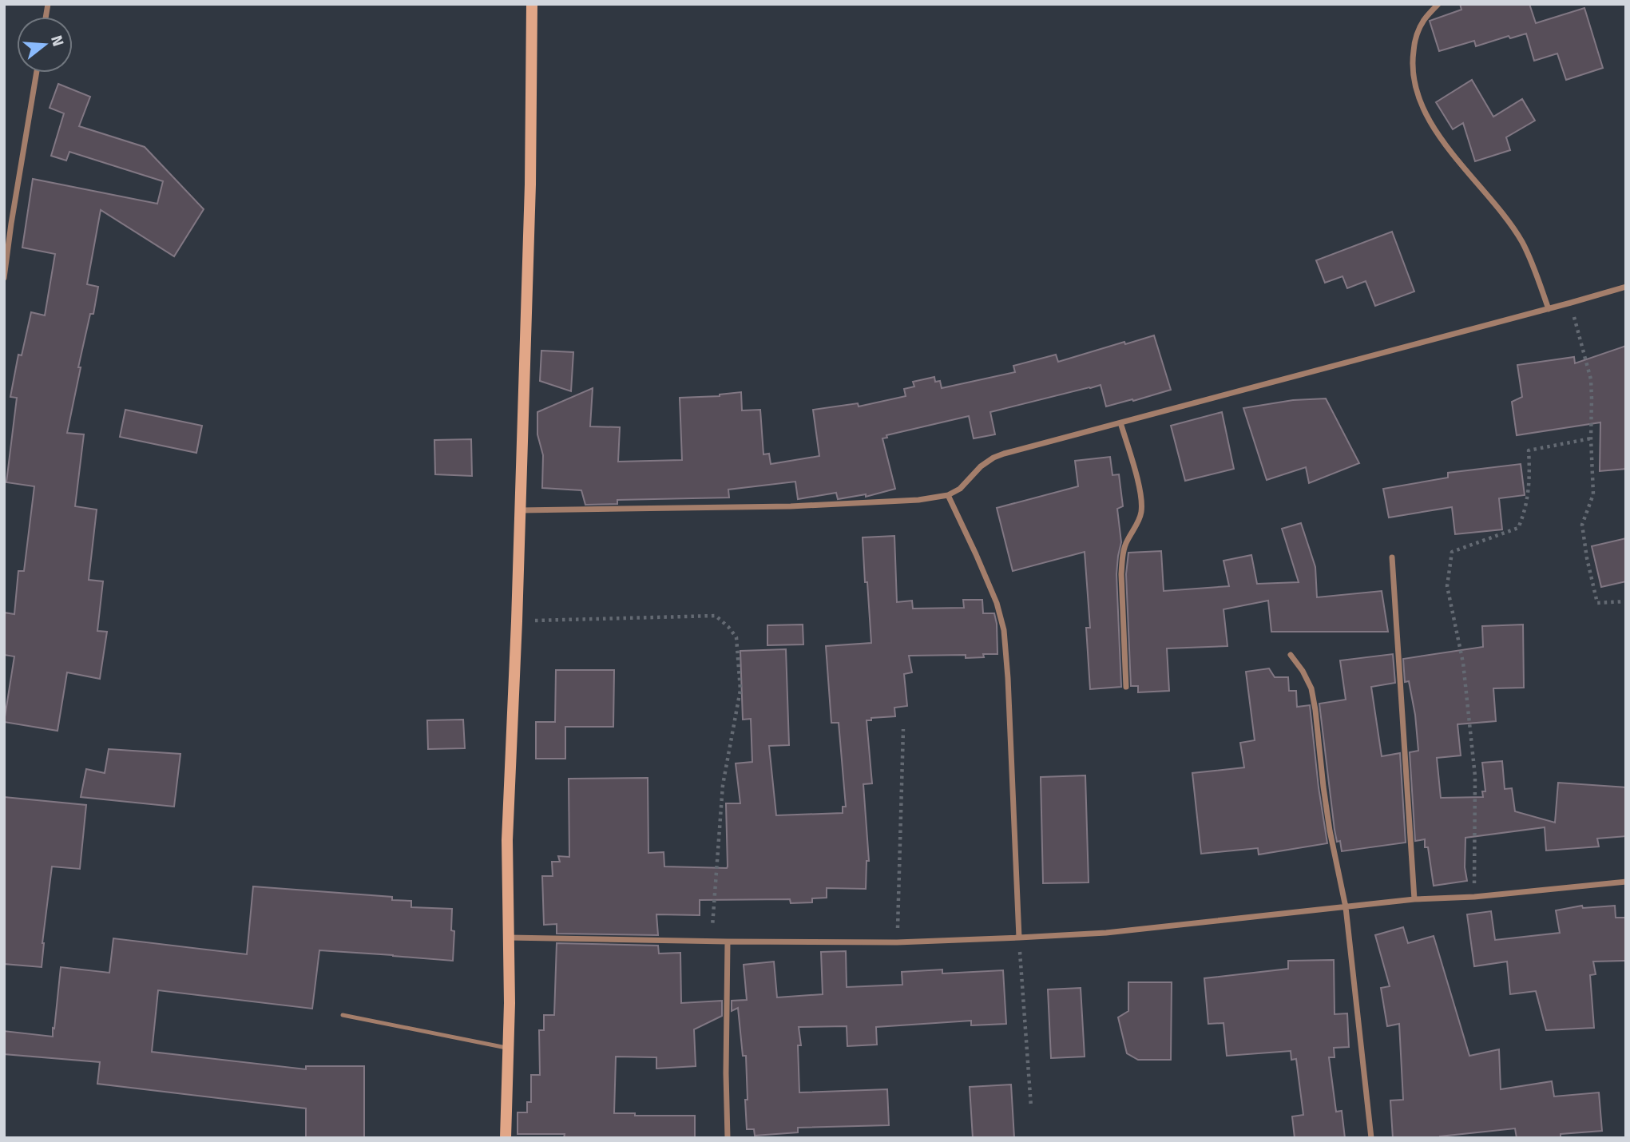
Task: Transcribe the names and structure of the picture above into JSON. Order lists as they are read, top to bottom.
{
  "north": "right"
}
